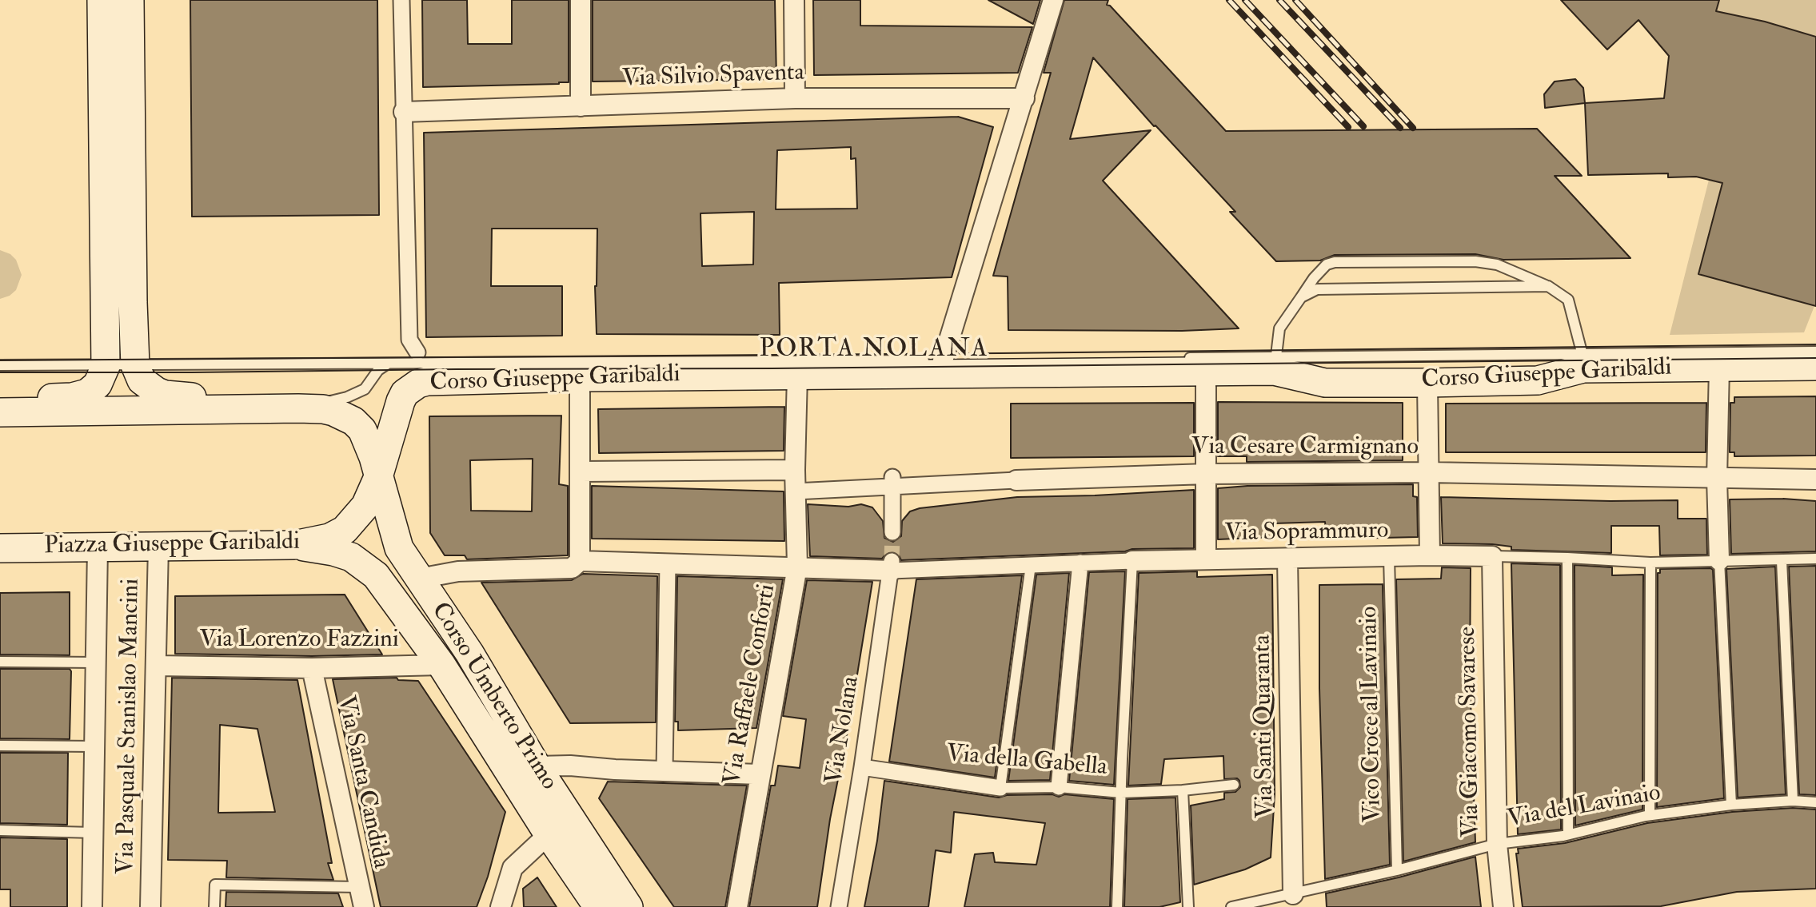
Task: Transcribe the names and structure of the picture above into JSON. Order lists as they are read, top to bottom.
{
  "streets": {
    "main road": ["Corso Giuseppe Garibaldi", "Piazza Giuseppe Garibaldi", "Corso Umberto Primo"],
    "street": [
      "Via Silvio Spaventa",
      "Via Cesare Carmignano",
      "Via Soprammuro",
      "Via Lorenzo Fazzini",
      "Via Raffaele Conforti",
      "Via Pasquale Stanislao Mancini",
      "Via Santi Quaranta",
      "Via Nolana",
      "Via Giacomo Savarese",
      "Via della Gabella",
      "Via Santa Candida"
    ],
    "lane": ["Vico Croce al Lavinaio", "Via del Lavinaio"]
  },
  "crossings": [
    ["Corso Giuseppe Garibaldi", "Piazza Giuseppe Garibaldi"],
    ["Corso Giuseppe Garibaldi", "Via Raffaele Conforti"],
    ["Corso Giuseppe Garibaldi", "Corso Umberto Primo"],
    ["Via Cesare Carmignano", "Via Raffaele Conforti"],
    ["Via Soprammuro", "Via Raffaele Conforti"],
    ["Via Soprammuro", "Corso Umberto Primo"],
    ["Via Soprammuro", "Vico Croce al Lavinaio"],
    ["Via Soprammuro", "Via Santi Quaranta"],
    ["Via Soprammuro", "Via Nolana"],
    ["Via Soprammuro", "Via Giacomo Savarese"],
    ["Piazza Giuseppe Garibaldi", "Corso Umberto Primo"],
    ["Piazza Giuseppe Garibaldi", "Via Pasquale Stanislao Mancini"],
    ["Via Lorenzo Fazzini", "Corso Umberto Primo"],
    ["Via Lorenzo Fazzini", "Via Pasquale Stanislao Mancini"],
    ["Via Lorenzo Fazzini", "Via Santa Candida"],
    ["Vico Croce al Lavinaio", "Via del Lavinaio"],
    ["Via Santi Quaranta", "Via del Lavinaio"],
    ["Via Nolana", "Via della Gabella"],
    ["Via Giacomo Savarese", "Via del Lavinaio"]
  ],
  "districts": ["PORTA NOLANA"]
}
